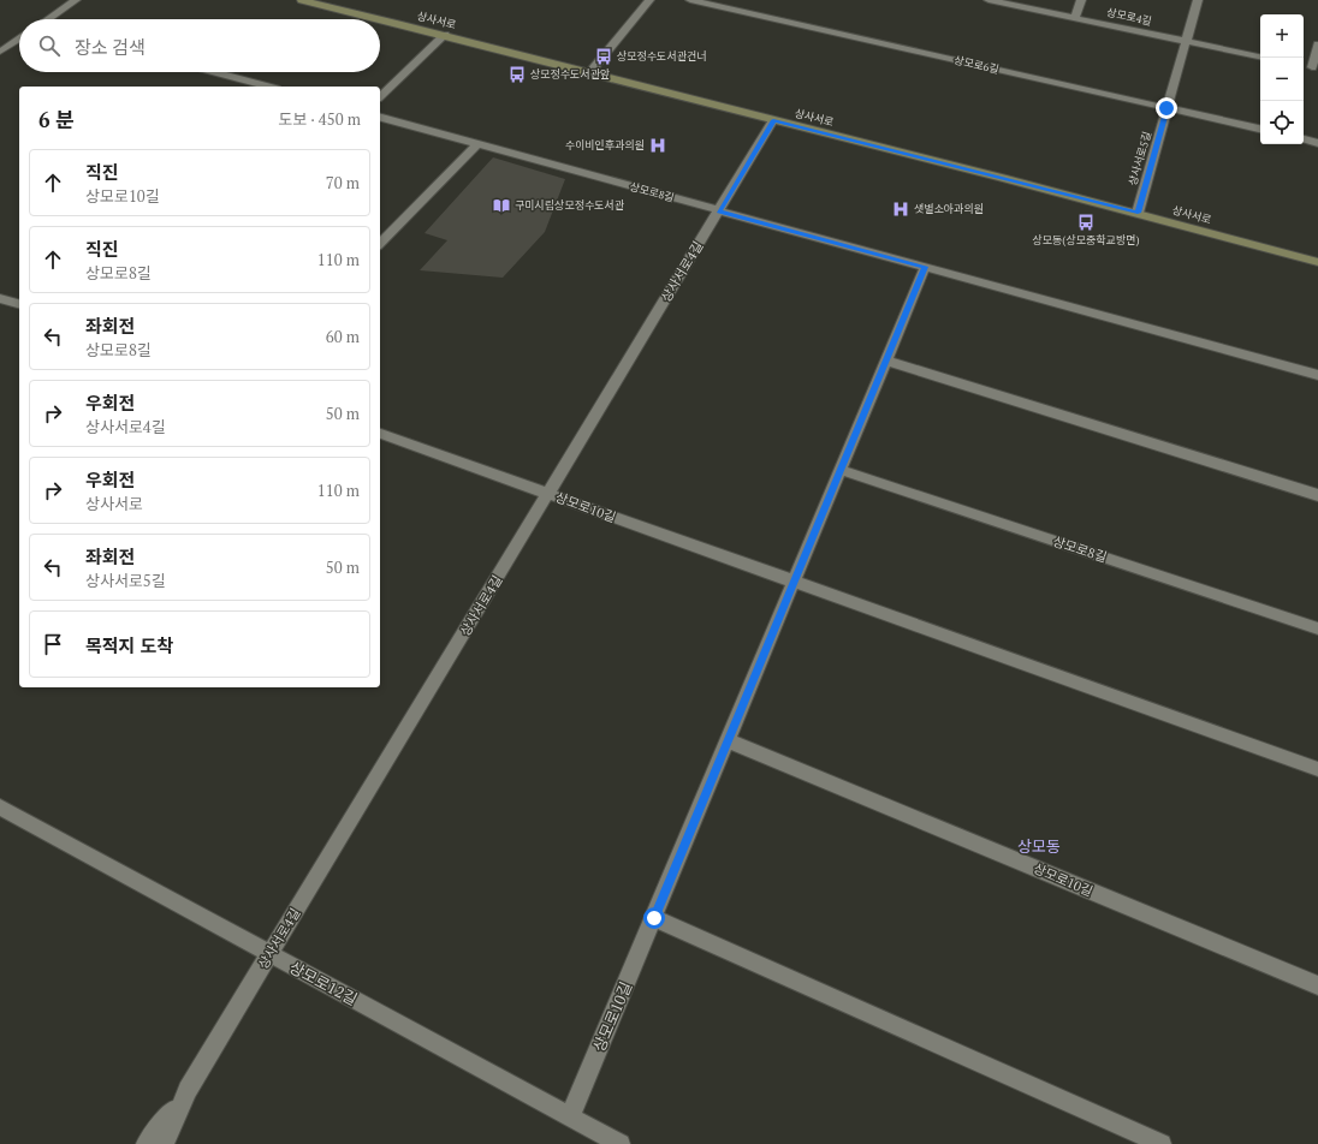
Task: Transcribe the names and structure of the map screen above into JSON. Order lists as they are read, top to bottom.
{
  "streets": {
    "street": [
      "상모로4길",
      "상사서로",
      "상모로6길",
      "상사서로5길",
      "상모로8길",
      "상사서로4길",
      "상모로10길",
      "상모로12길"
    ]
  },
  "crossings": [
    ["상모로4길", "상사서로5길"],
    ["상사서로", "상사서로5길"],
    ["상사서로", "상사서로4길"],
    ["상모로6길", "상사서로5길"],
    ["상모로8길", "상사서로4길"],
    ["상사서로4길", "상모로10길"],
    ["상사서로4길", "상모로12길"],
    ["상모로10길", "상모로12길"]
  ],
  "districts": ["상모동"],
  "places": {
    "bus stop": ["상모정수도서관건너", "상모정수도서관앞", "상모동(상모중학교방면)"],
    "hospital": ["수이비인후과의원", "샛별소아과의원"],
    "library": ["구미시립상모정수도서관"]
  },
  "page": {
    "map_buttons": ["+", "−"],
    "search": "장소 검색",
    "heading": ["6 분", "도보 · 450 m"],
    "list": [
      ["직진", "상모로10길", "70 m"],
      ["직진", "상모로8길", "110 m"],
      ["좌회전", "상모로8길", "60 m"],
      ["우회전", "상사서로4길", "50 m"],
      ["우회전", "상사서로", "110 m"],
      ["좌회전", "상사서로5길", "50 m"],
      "목적지 도착"
    ]
  }
}
